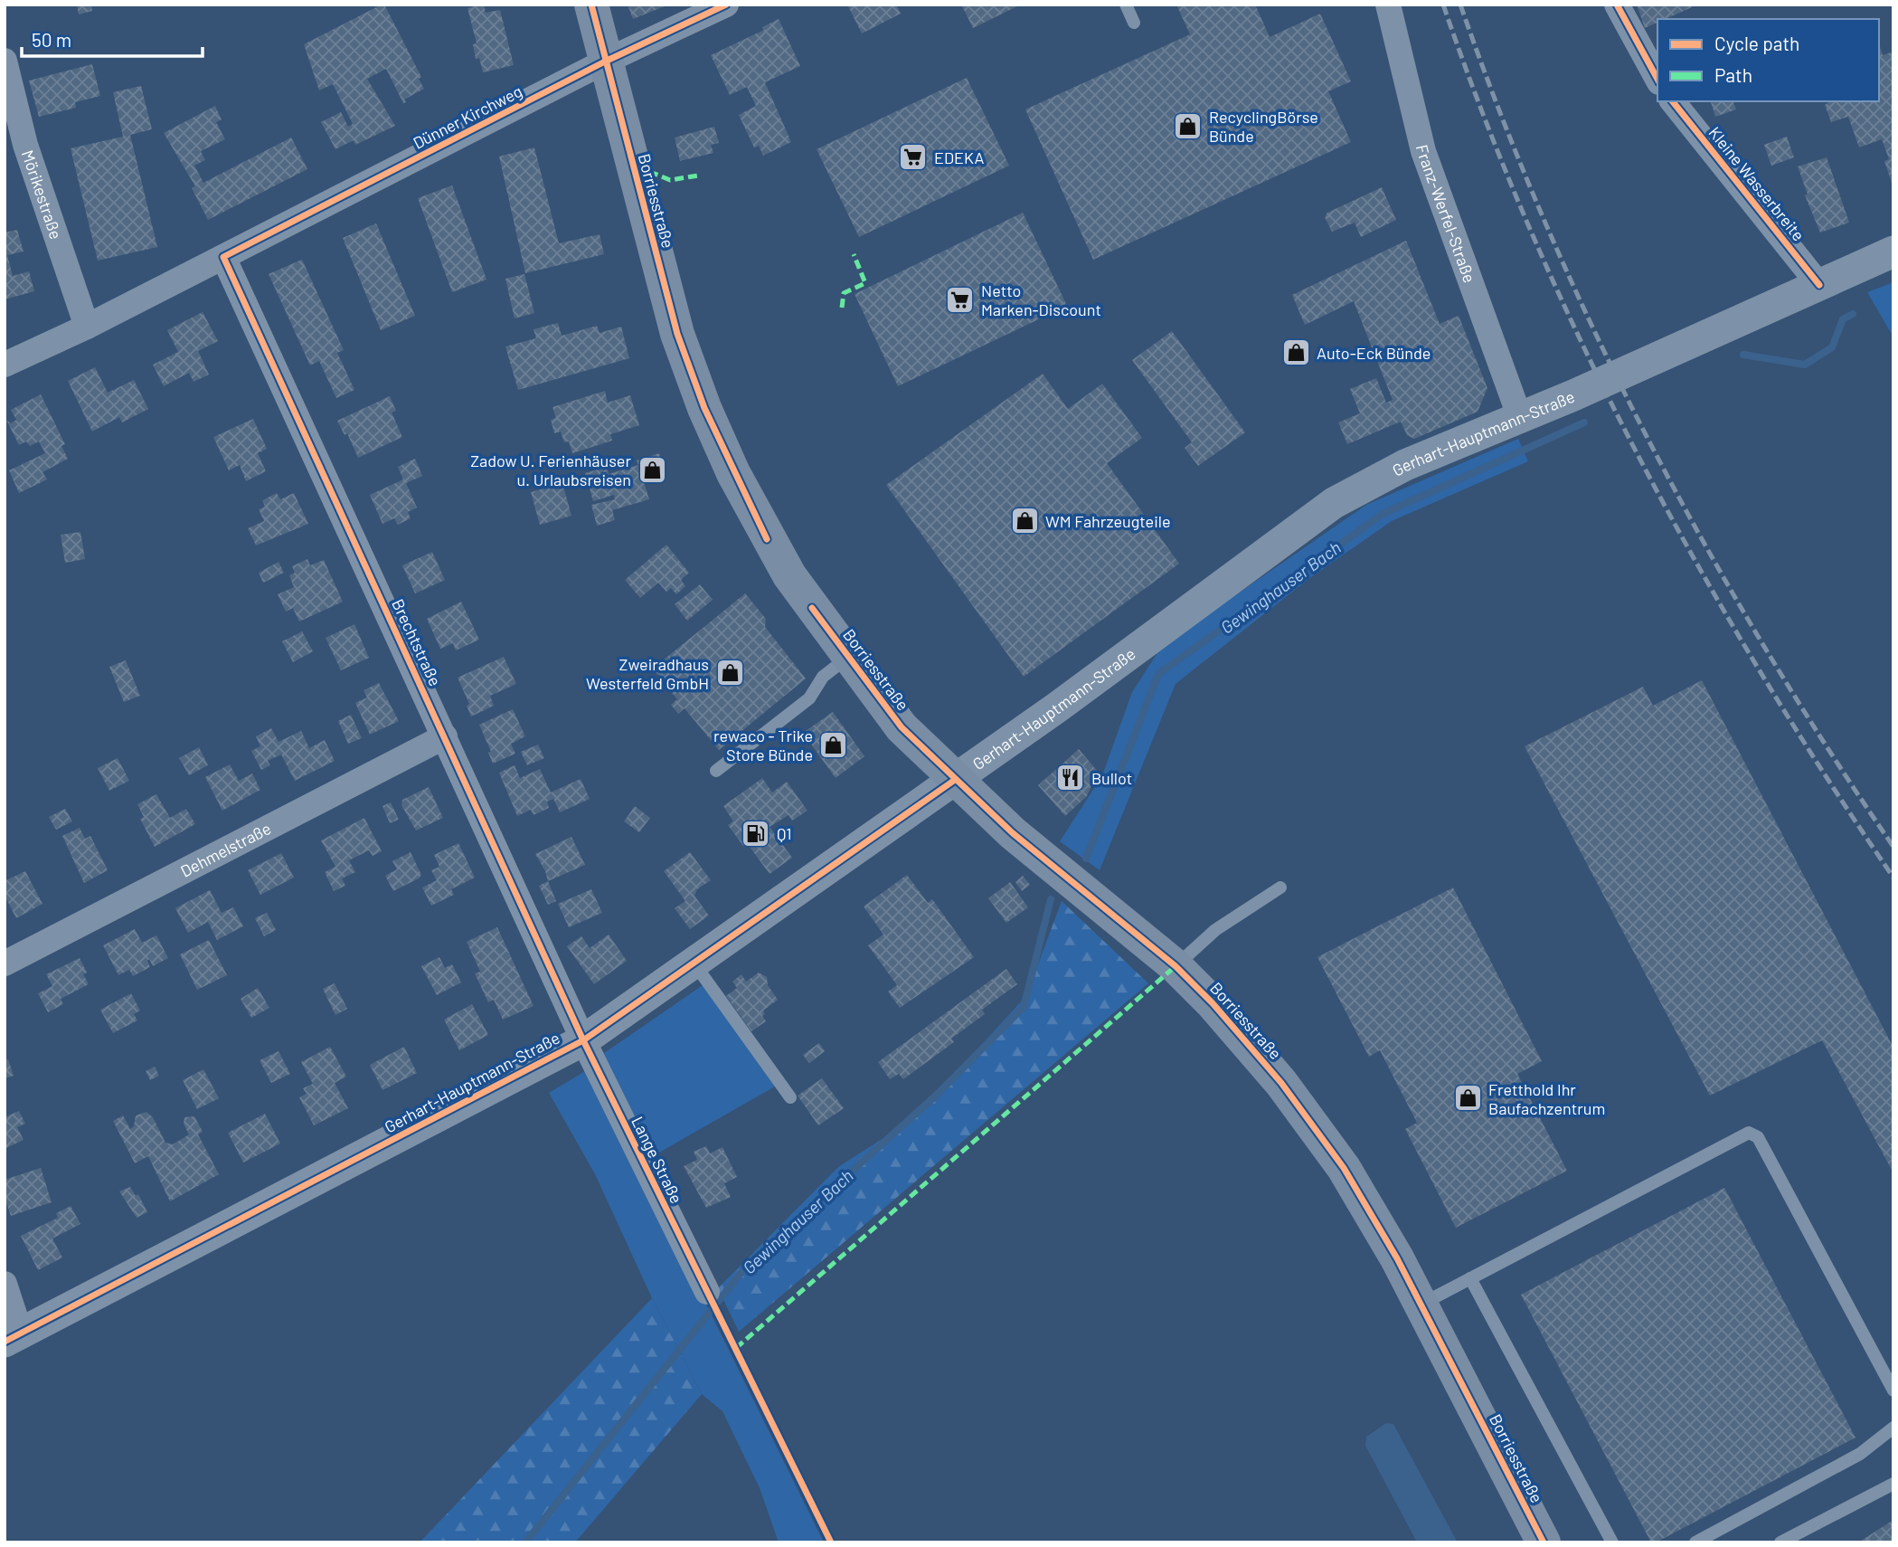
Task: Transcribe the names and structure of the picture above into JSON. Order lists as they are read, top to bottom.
{
  "streets": {
    "main road": ["Borriesstraße"],
    "street": [
      "Dünner Kirchweg",
      "Kleine Wasserbreite",
      "Mörikestraße",
      "Franz-Werfel-Straße",
      "Gerhart-Hauptmann-Straße",
      "Brechtstraße",
      "Dehmelstraße",
      "Lange Straße"
    ]
  },
  "crossings": [
    ["Dünner Kirchweg", "Mörikestraße"],
    ["Dünner Kirchweg", "Borriesstraße"],
    ["Dünner Kirchweg", "Brechtstraße"],
    ["Kleine Wasserbreite", "Gerhart-Hauptmann-Straße"],
    ["Borriesstraße", "Gerhart-Hauptmann-Straße"],
    ["Franz-Werfel-Straße", "Gerhart-Hauptmann-Straße"],
    ["Gerhart-Hauptmann-Straße", "Brechtstraße"],
    ["Gerhart-Hauptmann-Straße", "Lange Straße"],
    ["Brechtstraße", "Dehmelstraße"],
    ["Brechtstraße", "Lange Straße"]
  ],
  "water": ["Gewinghauser Bach"],
  "places": {
    "shop": [
      "RecyclingBörse Bünde",
      "Auto-Eck Bünde",
      "Zadow U. Ferienhäuser u. Urlaubsreisen",
      "WM Fahrzeugteile",
      "Zweiradhaus Westerfeld GmbH",
      "rewaco - Trike Store Bünde",
      "Fretthold Ihr Baufachzentrum"
    ],
    "supermarket": ["EDEKA", "Netto Marken-Discount"],
    "restaurant": ["Bullot"],
    "fuel station": ["Q1"]
  },
  "legend": ["Cycle path", "Path"],
  "scale_bar": "50 m"
}
